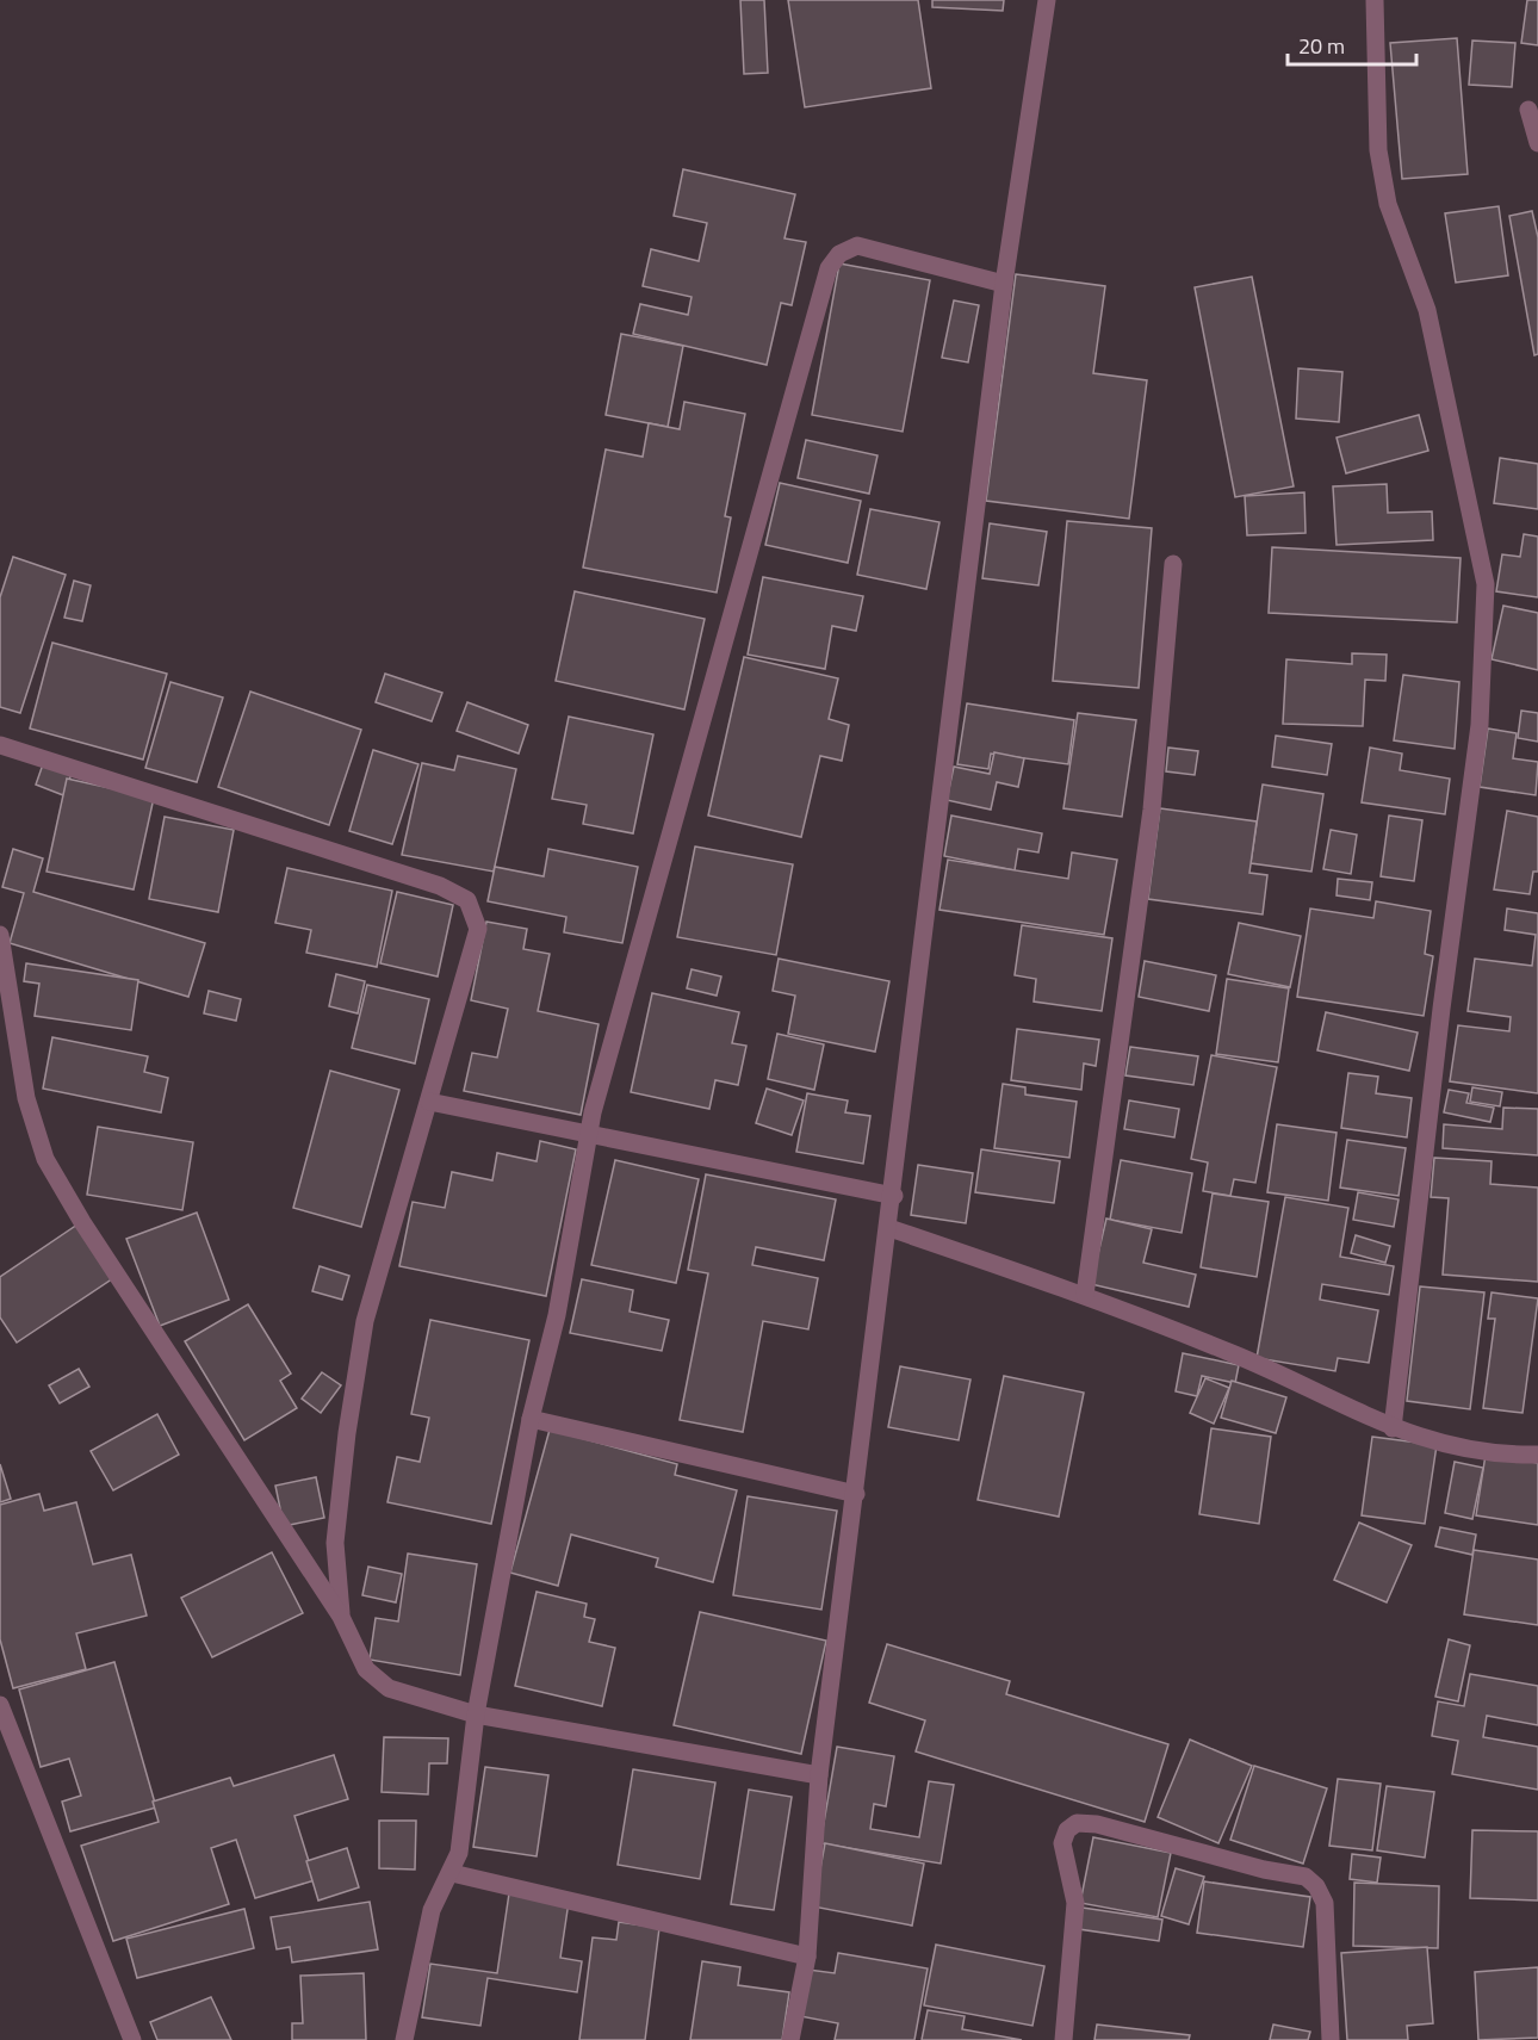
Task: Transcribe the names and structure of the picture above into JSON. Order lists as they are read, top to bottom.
{
  "scale_bar": "20 m"
}
